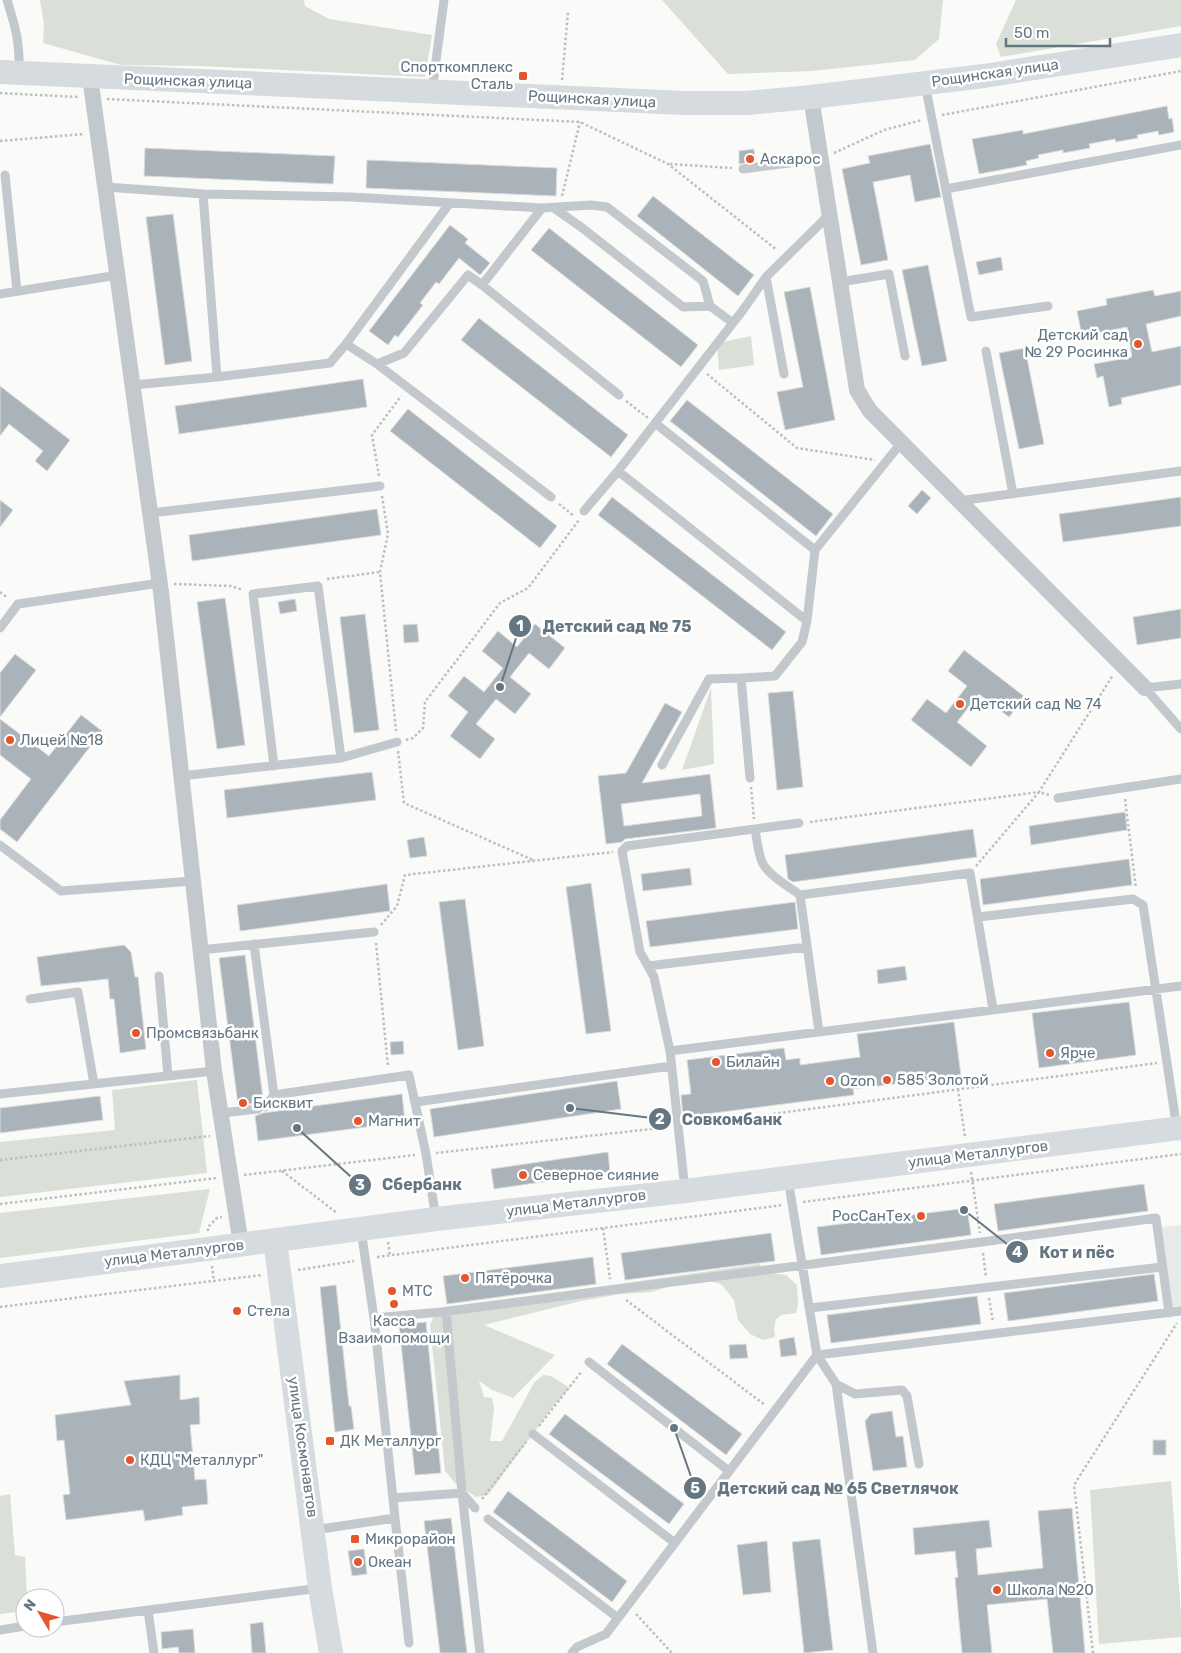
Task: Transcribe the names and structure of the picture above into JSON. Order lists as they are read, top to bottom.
{
  "streets": {
    "main road": ["Рощинская улица", "улица Металлургов", "улица Космонавтов"]
  },
  "crossings": [
    ["улица Металлургов", "улица Космонавтов"]
  ],
  "places": {
    "transit": ["Спорткомплекс Сталь", "ДК Металлург", "Микрорайон"],
    "other": [
      "Аскарос",
      "Детский сад № 29 Росинка",
      "Детский сад № 75",
      "Детский сад № 74",
      "Лицей №18",
      "Промсвязьбанк",
      "Ярче",
      "Билайн",
      "585 Золотой",
      "Ozon",
      "Бисквит",
      "Совкомбанк",
      "Магнит",
      "Сбербанк",
      "Северное сияние",
      "Кот и пёс",
      "РосСанТех",
      "Пятёрочка",
      "МТС",
      "Касса Взаимопомощи",
      "Стела",
      "Детский сад № 65 Светлячок",
      "КДЦ \"Металлург\"",
      "Океан",
      "Школа №20"
    ]
  },
  "scale_bar": "50 m",
  "north": "top left"
}
